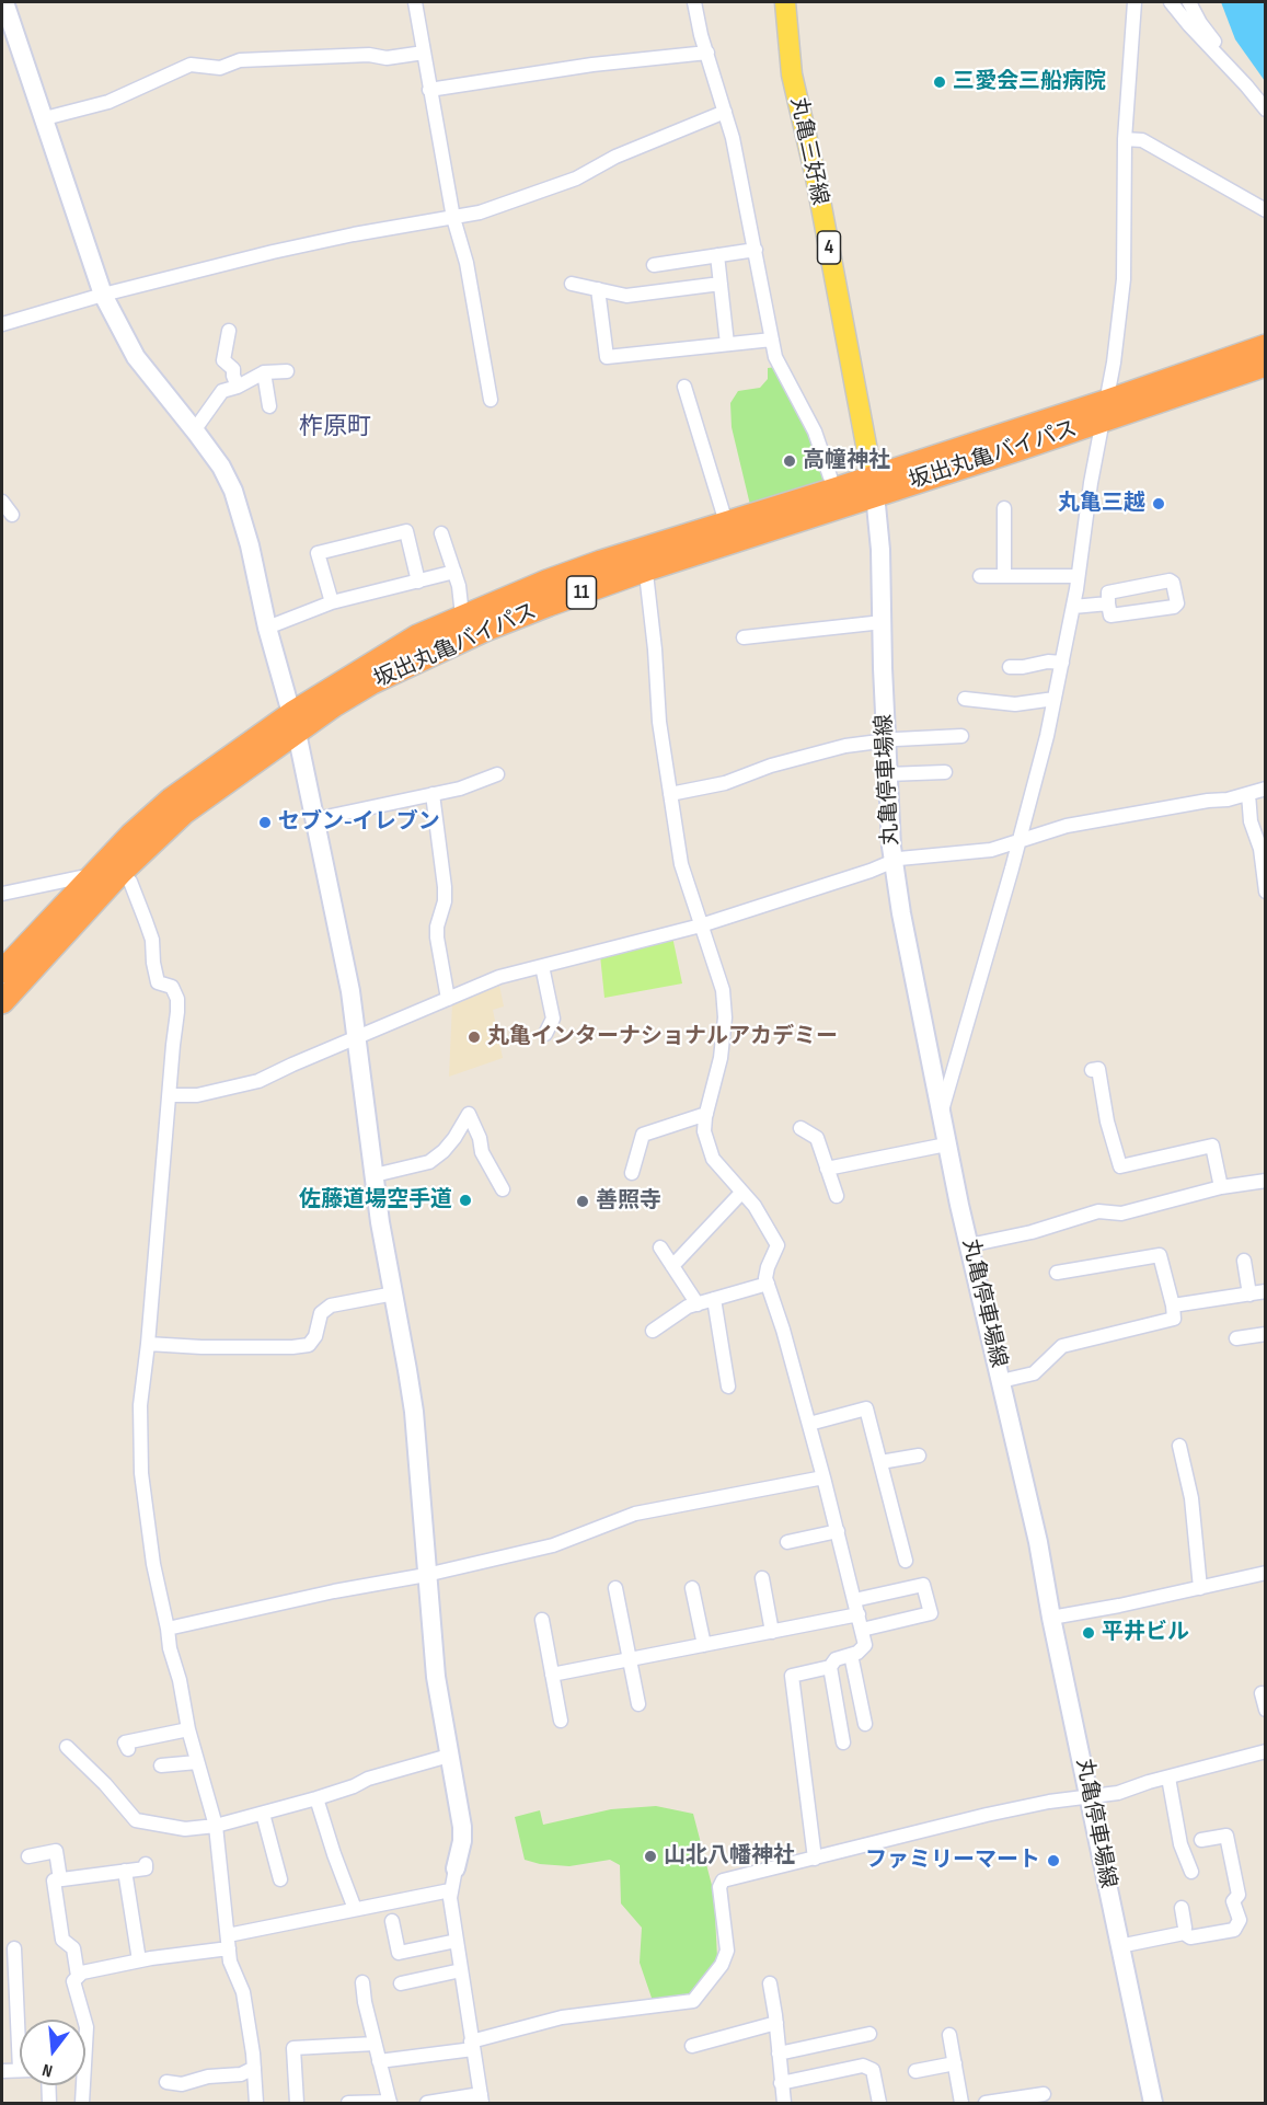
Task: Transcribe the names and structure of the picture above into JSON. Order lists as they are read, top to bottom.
{
  "streets": {
    "highway": ["坂出丸亀バイパス", "11"],
    "main road": ["丸亀三好線", "4"],
    "street": ["丸亀停車場線"]
  },
  "crossings": [
    ["丸亀三好線", "坂出丸亀バイパス"],
    ["丸亀三好線", "丸亀停車場線"],
    ["坂出丸亀バイパス", "丸亀停車場線"]
  ],
  "districts": ["柞原町"],
  "places": [
    "三愛会三船病院",
    "高幢神社",
    "丸亀三越",
    "セブン-イレブン",
    "丸亀インターナショナルアカデミー",
    "佐藤道場空手道",
    "善照寺",
    "平井ビル",
    "山北八幡神社",
    "ファミリーマート"
  ],
  "north": "bottom"
}
